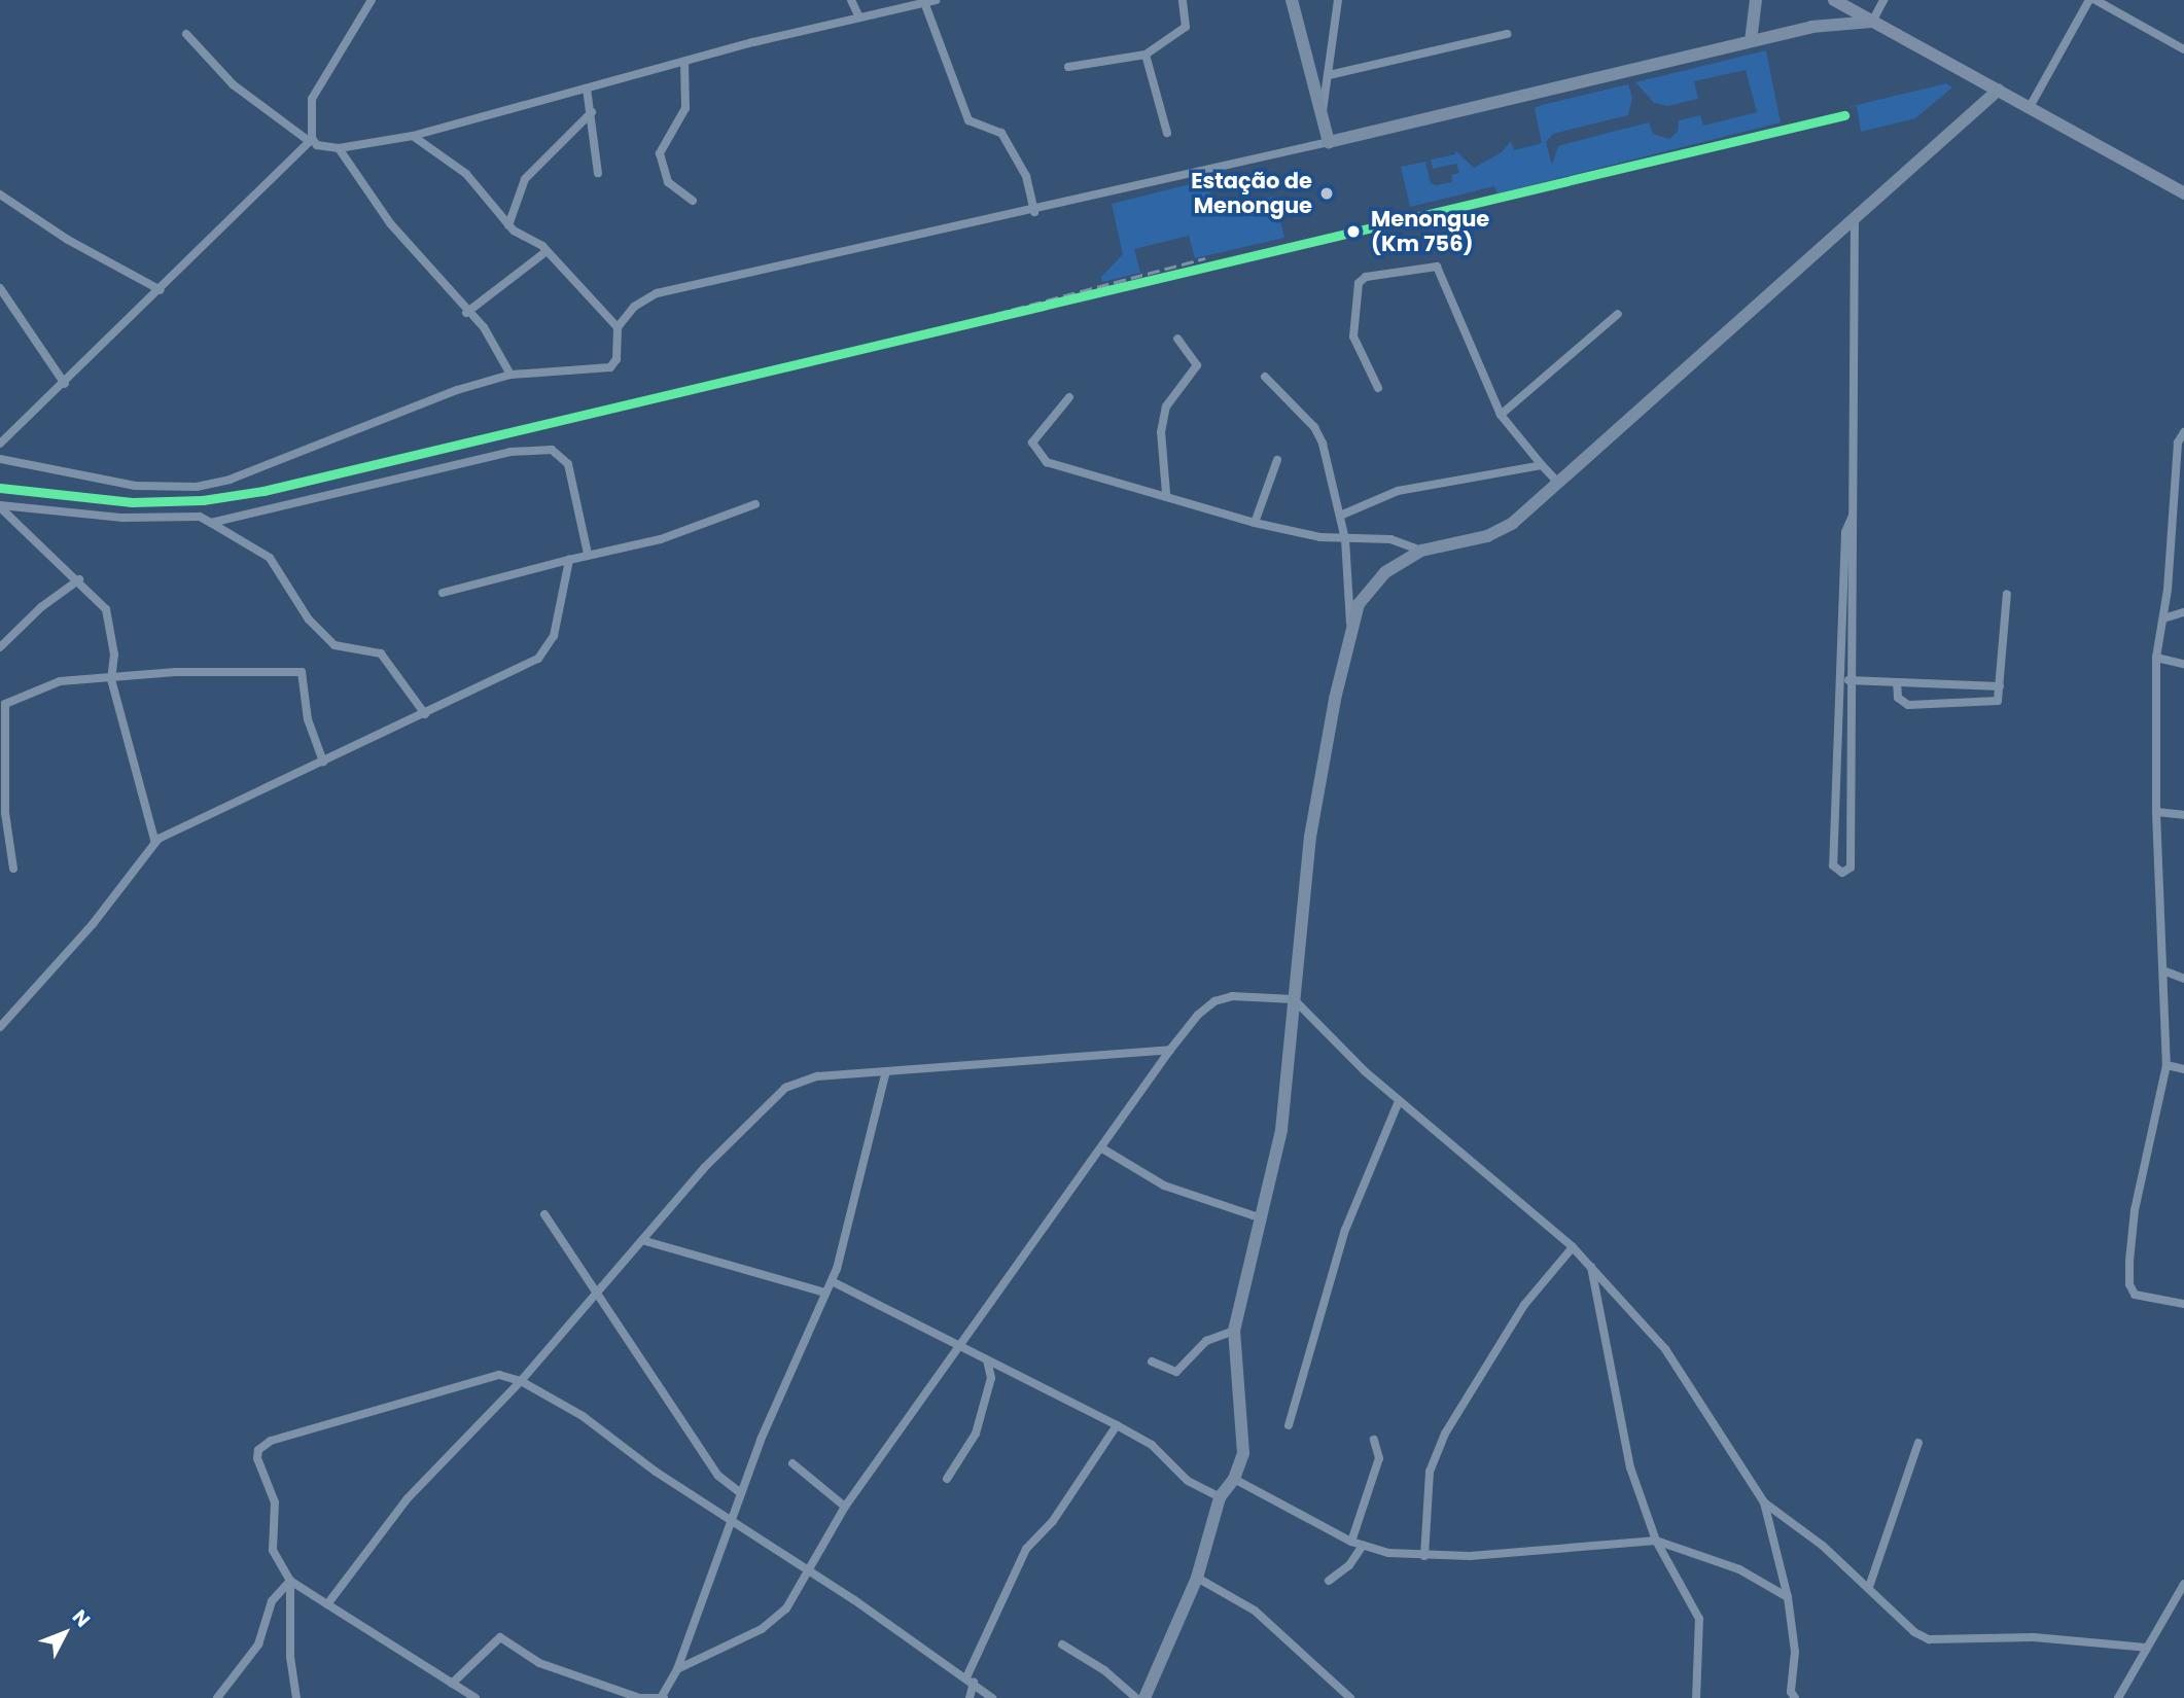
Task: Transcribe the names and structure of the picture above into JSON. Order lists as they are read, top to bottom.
{
  "places": ["Estação de Menongue", "Menongue (Km 756)"],
  "north": "top right"
}
